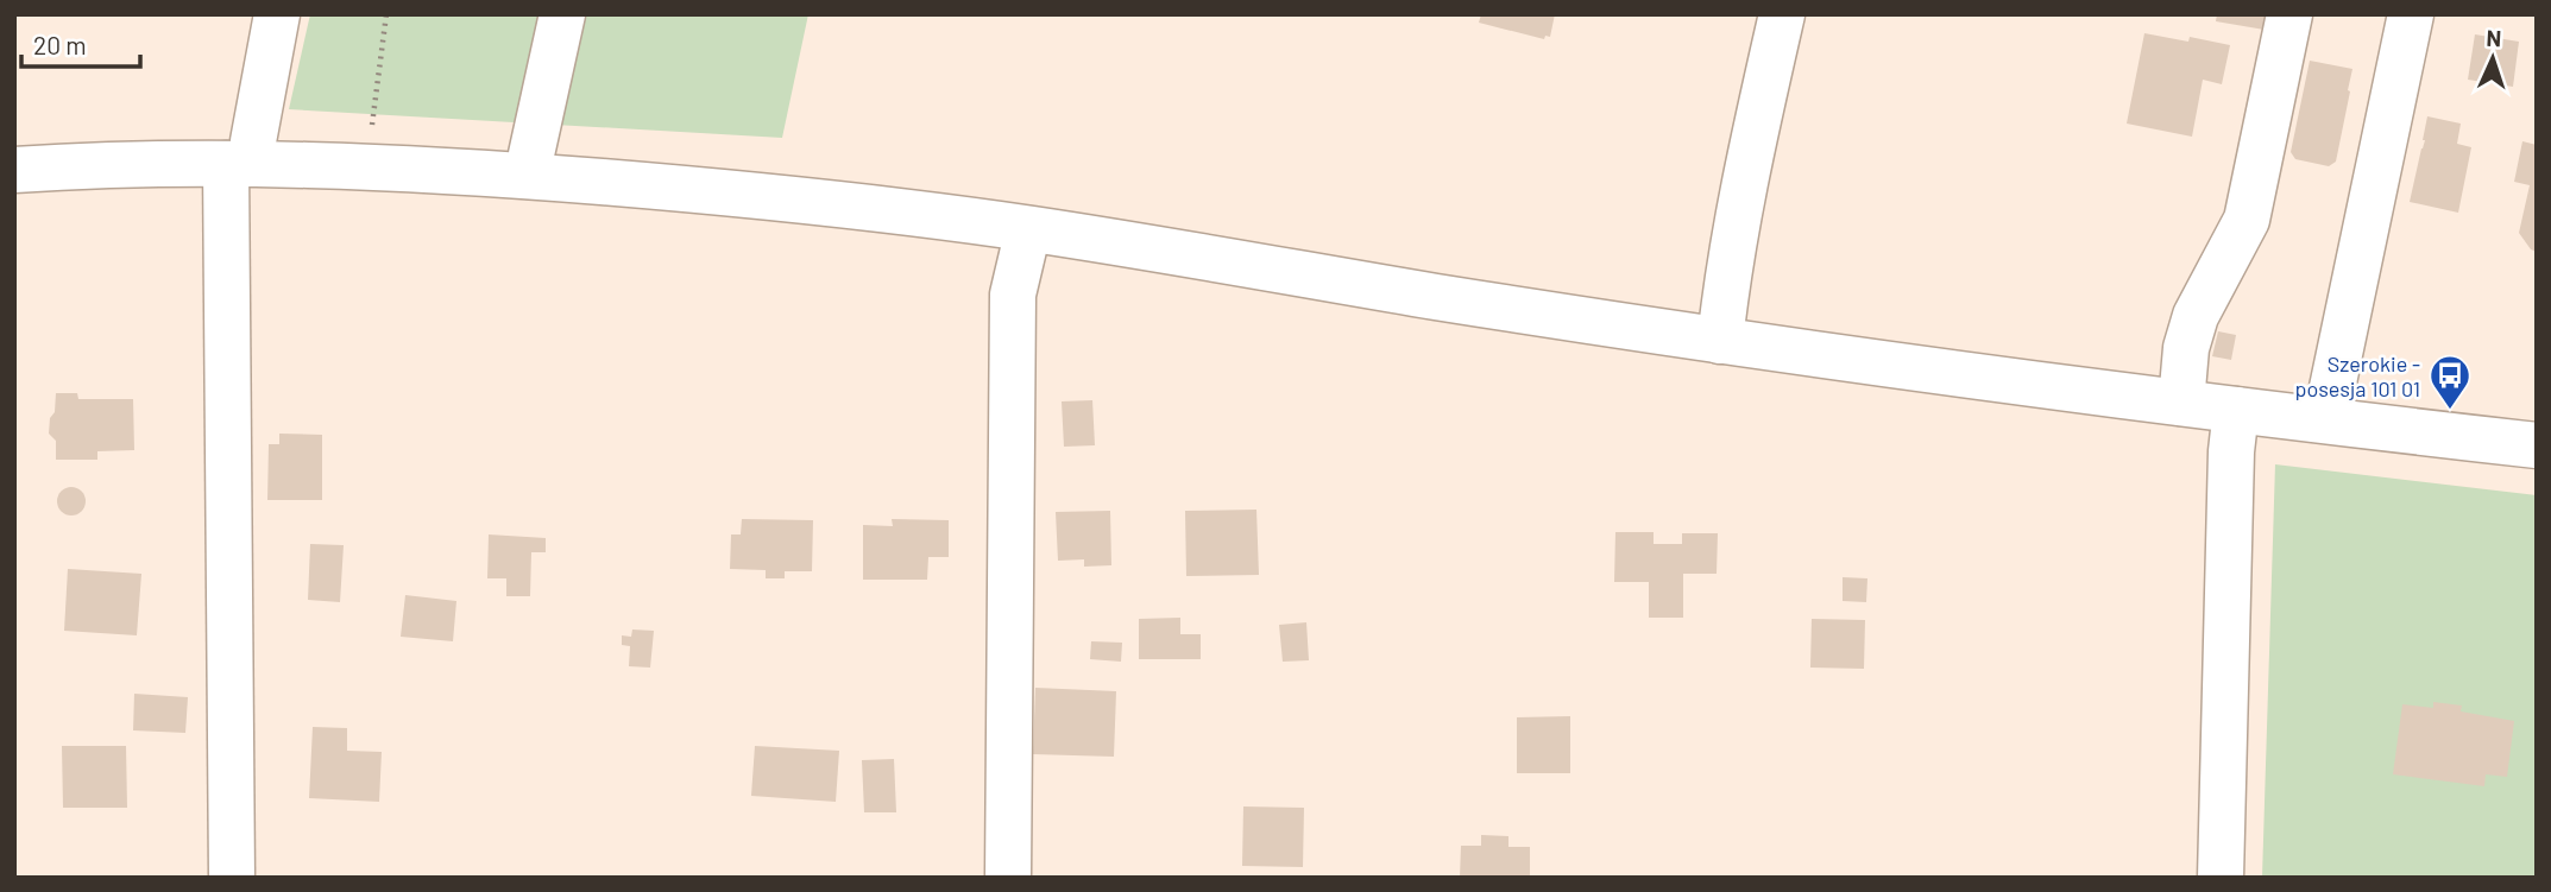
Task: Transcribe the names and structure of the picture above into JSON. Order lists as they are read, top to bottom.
{
  "places": {
    "bus stop": ["Szerokie - posesja 101 01"]
  },
  "scale_bar": "20 m",
  "north": "top"
}
